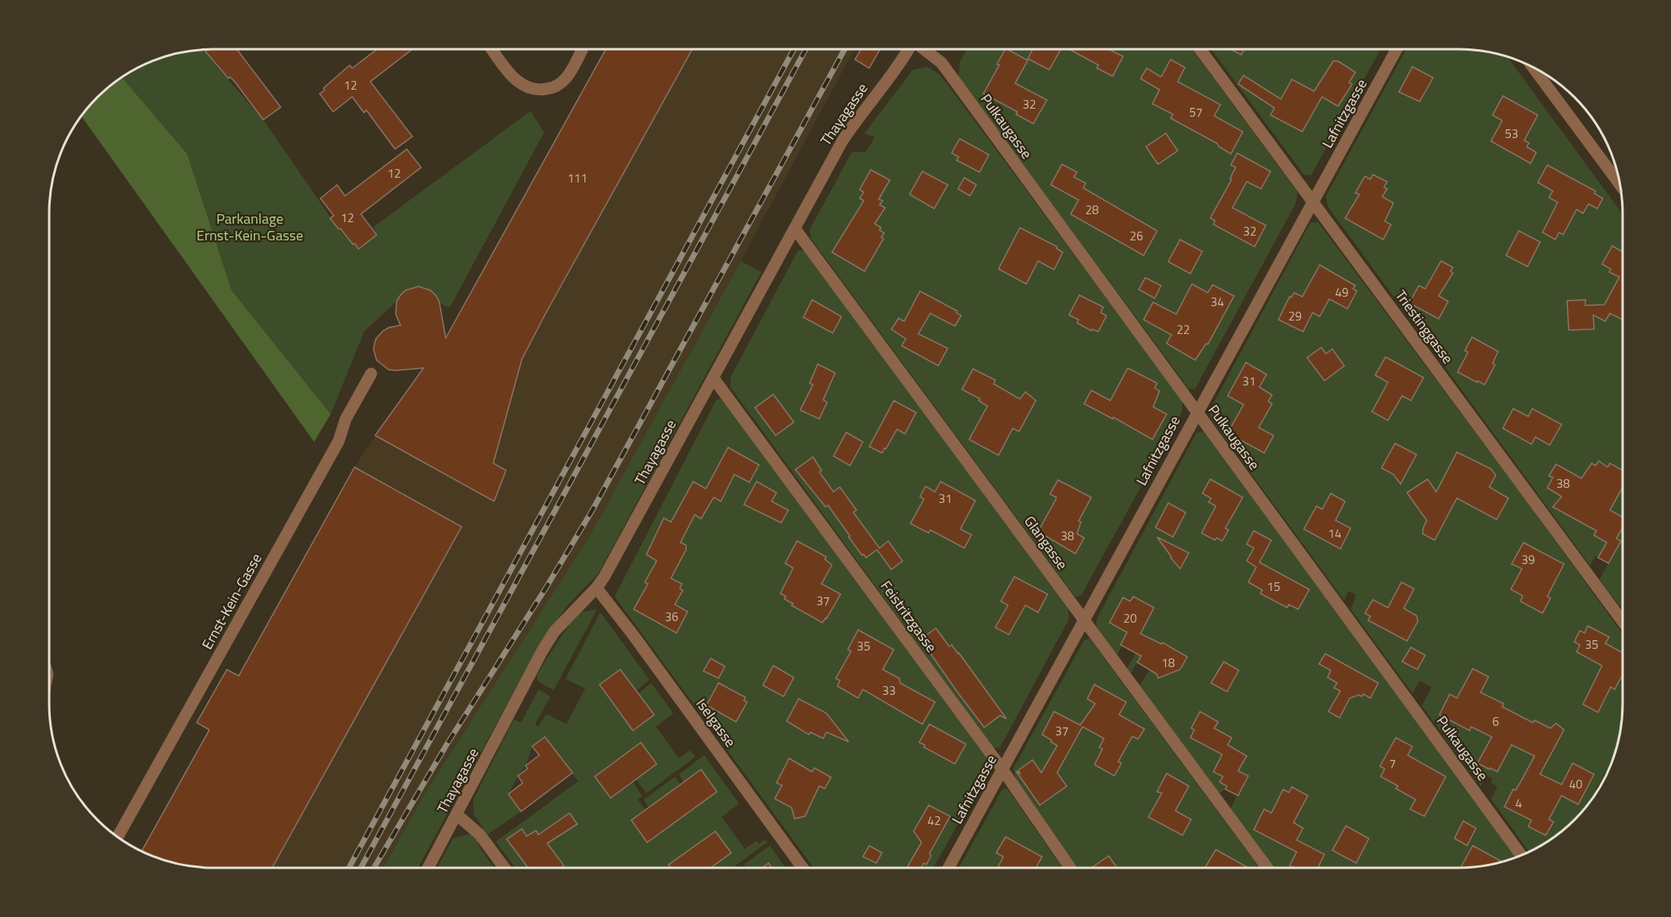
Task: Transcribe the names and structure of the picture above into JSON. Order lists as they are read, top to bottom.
{
  "streets": {
    "street": [
      "Lafnitzgasse",
      "Thayagasse",
      "Pulkaugasse",
      "Triestinggasse",
      "Glangasse",
      "Ernst-Kein-Gasse",
      "Feistritzgasse",
      "Iselgasse"
    ]
  },
  "crossings": [
    ["Lafnitzgasse", "Pulkaugasse"],
    ["Lafnitzgasse", "Triestinggasse"],
    ["Lafnitzgasse", "Glangasse"],
    ["Lafnitzgasse", "Feistritzgasse"],
    ["Thayagasse", "Glangasse"],
    ["Thayagasse", "Feistritzgasse"],
    ["Thayagasse", "Iselgasse"]
  ],
  "parks": ["Parkanlage Ernst-Kein-Gasse"],
  "house_numbers": [
    "12",
    "32",
    "57",
    "53",
    "12",
    "111",
    "28",
    "12",
    "32",
    "26",
    "49",
    "34",
    "29",
    "22",
    "31",
    "38",
    "31",
    "14",
    "38",
    "39",
    "15",
    "37",
    "36",
    "20",
    "35",
    "35",
    "18",
    "33",
    "6",
    "37",
    "7",
    "40",
    "4",
    "42"
  ]
}
